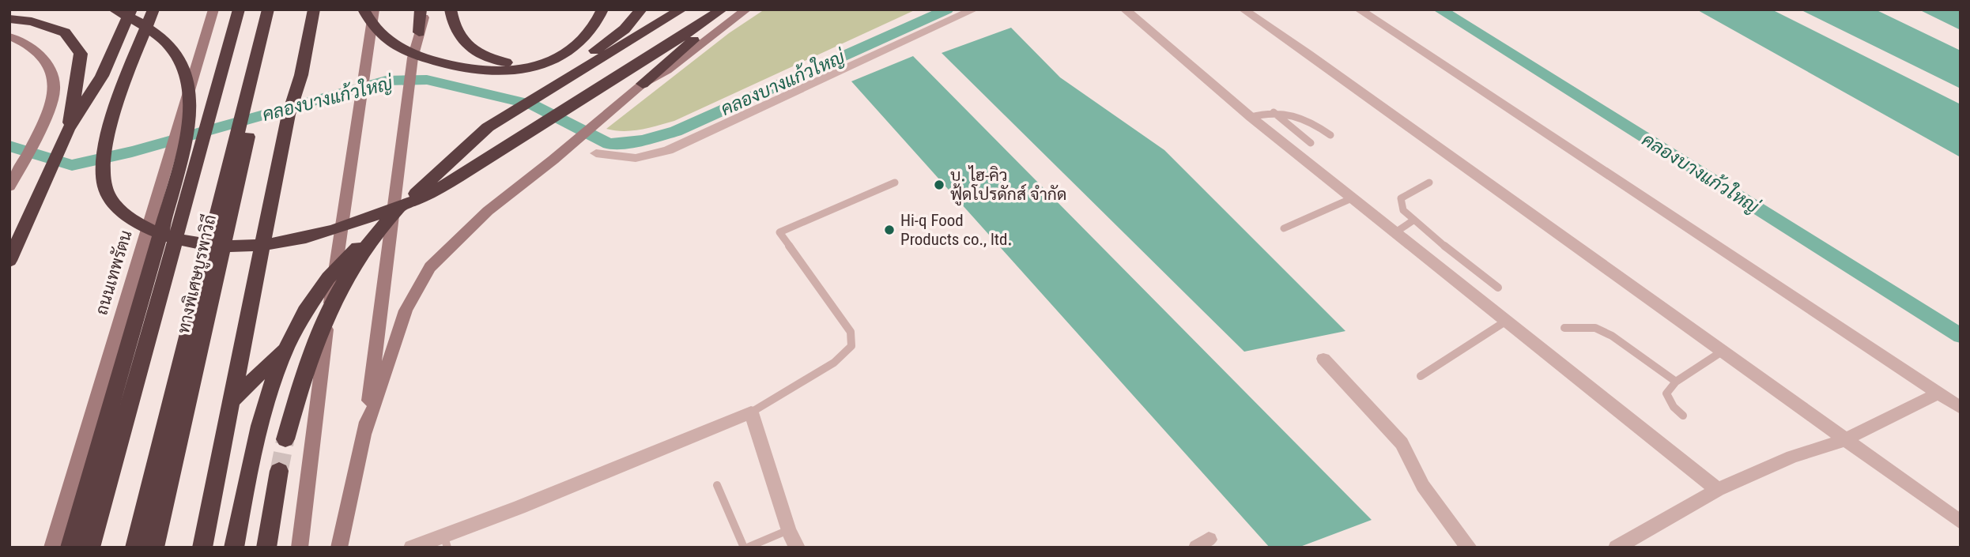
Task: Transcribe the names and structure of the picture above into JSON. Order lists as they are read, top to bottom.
{
  "streets": {
    "highway": ["ทางพิเศษบูรพาวิถี"],
    "main road": ["ถนนเทพรัตน"]
  },
  "water": ["คลองบางแก้วใหญ่"],
  "places": ["บ. ไฮ-คิว ฟู้ดโปรดักส์ จำกัด", "Hi-q Food Products co., ltd."]
}
